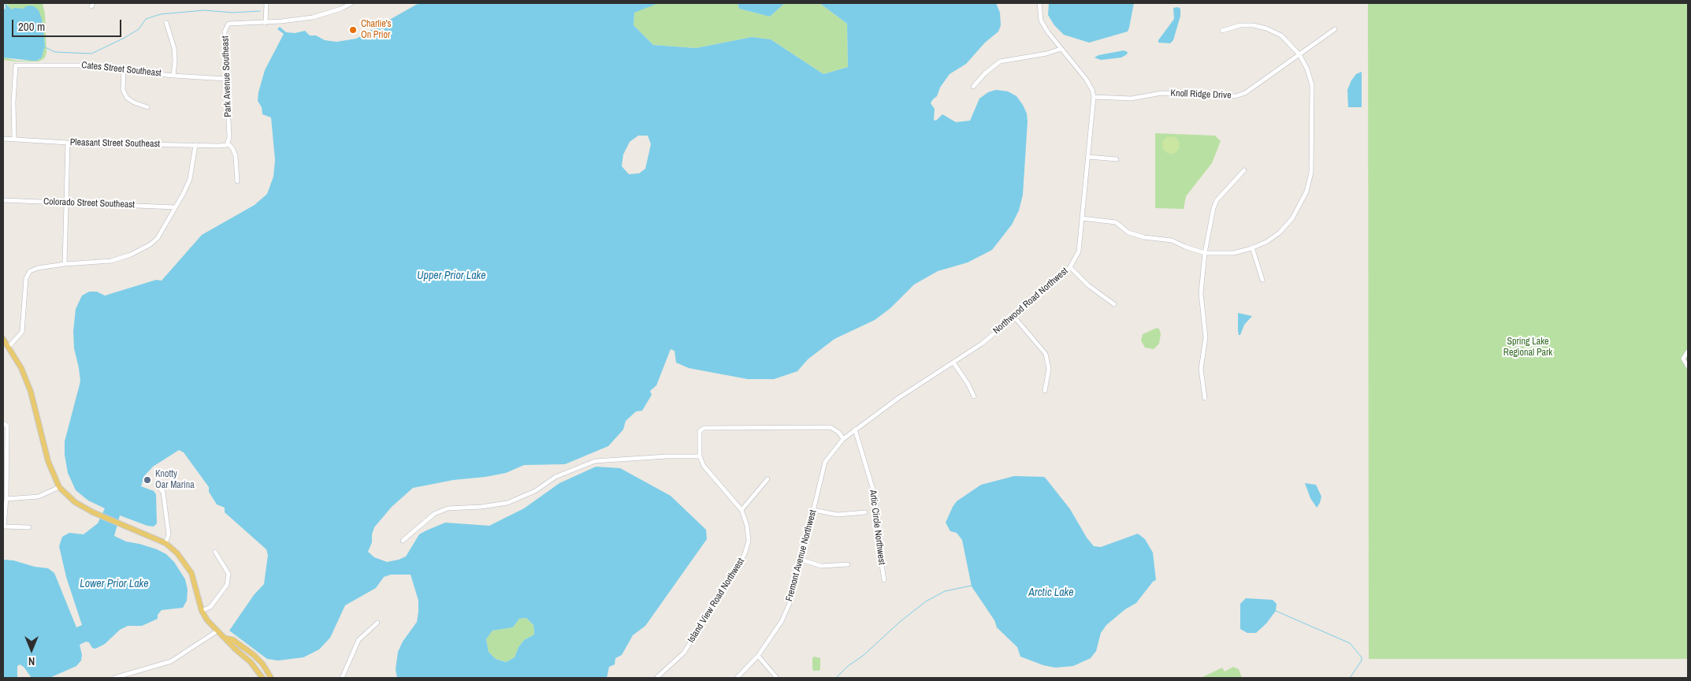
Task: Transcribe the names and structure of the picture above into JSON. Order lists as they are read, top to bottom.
{
  "streets": {
    "street": [
      "Cates Street Southeast",
      "Park Avenue Southeast",
      "Knoll Ridge Drive",
      "Pleasant Street Southeast",
      "Colorado Street Southeast",
      "Northwood Road Northwest",
      "Artic Circle Northwest",
      "Fremont Avenue Northwest",
      "Island View Road Northwest"
    ]
  },
  "crossings": [
    ["Cates Street Southeast", "Park Avenue Southeast"],
    ["Cates Street Southeast", "Pleasant Street Southeast"],
    ["Park Avenue Southeast", "Pleasant Street Southeast"],
    ["Knoll Ridge Drive", "Northwood Road Northwest"],
    ["Northwood Road Northwest", "Artic Circle Northwest"],
    ["Northwood Road Northwest", "Fremont Avenue Northwest"],
    ["Artic Circle Northwest", "Fremont Avenue Northwest"]
  ],
  "water": ["Upper Prior Lake", "Lower Prior Lake", "Arctic Lake"],
  "parks": ["Spring Lake Regional Park"],
  "places": ["Charlie's On Prior", "Knotty Oar Marina"],
  "scale_bar": "200 m",
  "north": "bottom"
}
